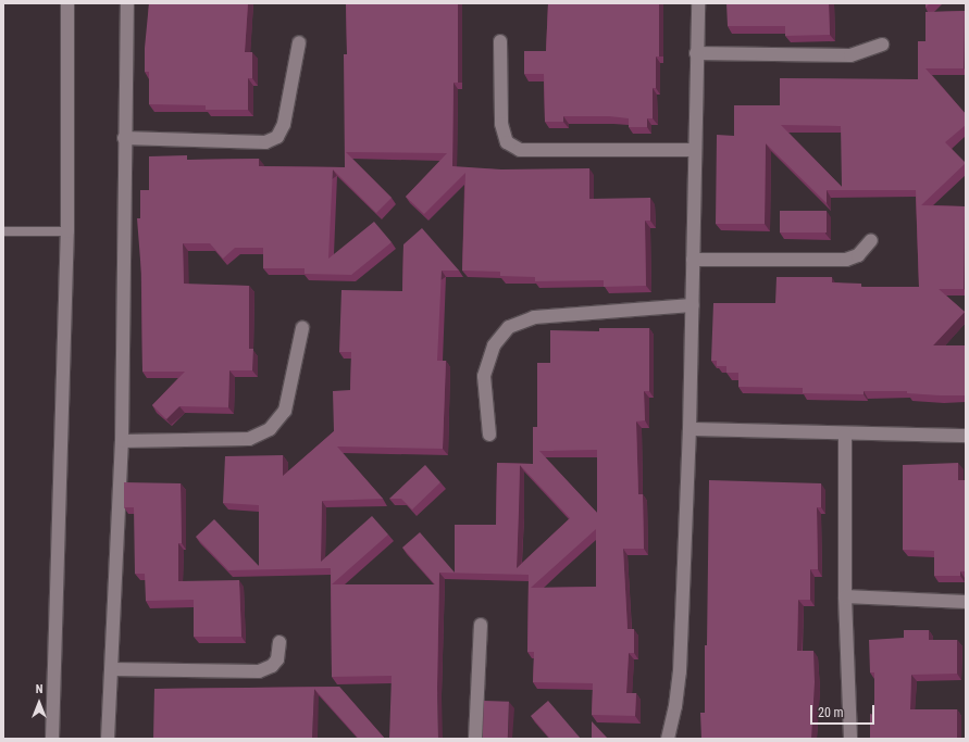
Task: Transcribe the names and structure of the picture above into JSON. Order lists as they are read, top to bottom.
{
  "scale_bar": "20 m",
  "north": "top"
}
